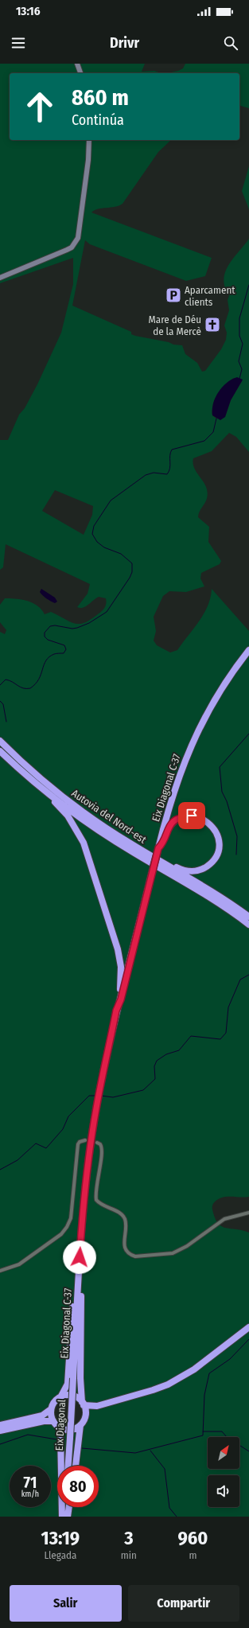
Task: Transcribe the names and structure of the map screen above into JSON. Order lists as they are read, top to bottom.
{
  "streets": {
    "highway": ["Eix Diagonal C-37", "Autovia del Nord-est", "Eix Diagonal"]
  },
  "crossings": [
    ["Eix Diagonal C-37", "Eix Diagonal"]
  ],
  "places": {
    "parking": ["Aparcament clients"],
    "church": ["Mare de Déu de la Mercè"]
  },
  "north": "top right",
  "page": {
    "status": "13:16",
    "header": "Drivr",
    "turn": ["860 m", "Continúa"],
    "speed": "71 km/h",
    "limit": "80",
    "eta": [
      "13:19",
      "Llegada",
      "3",
      "min",
      "960",
      "m"
    ],
    "buttons": ["Salir", "Compartir"]
  }
}
